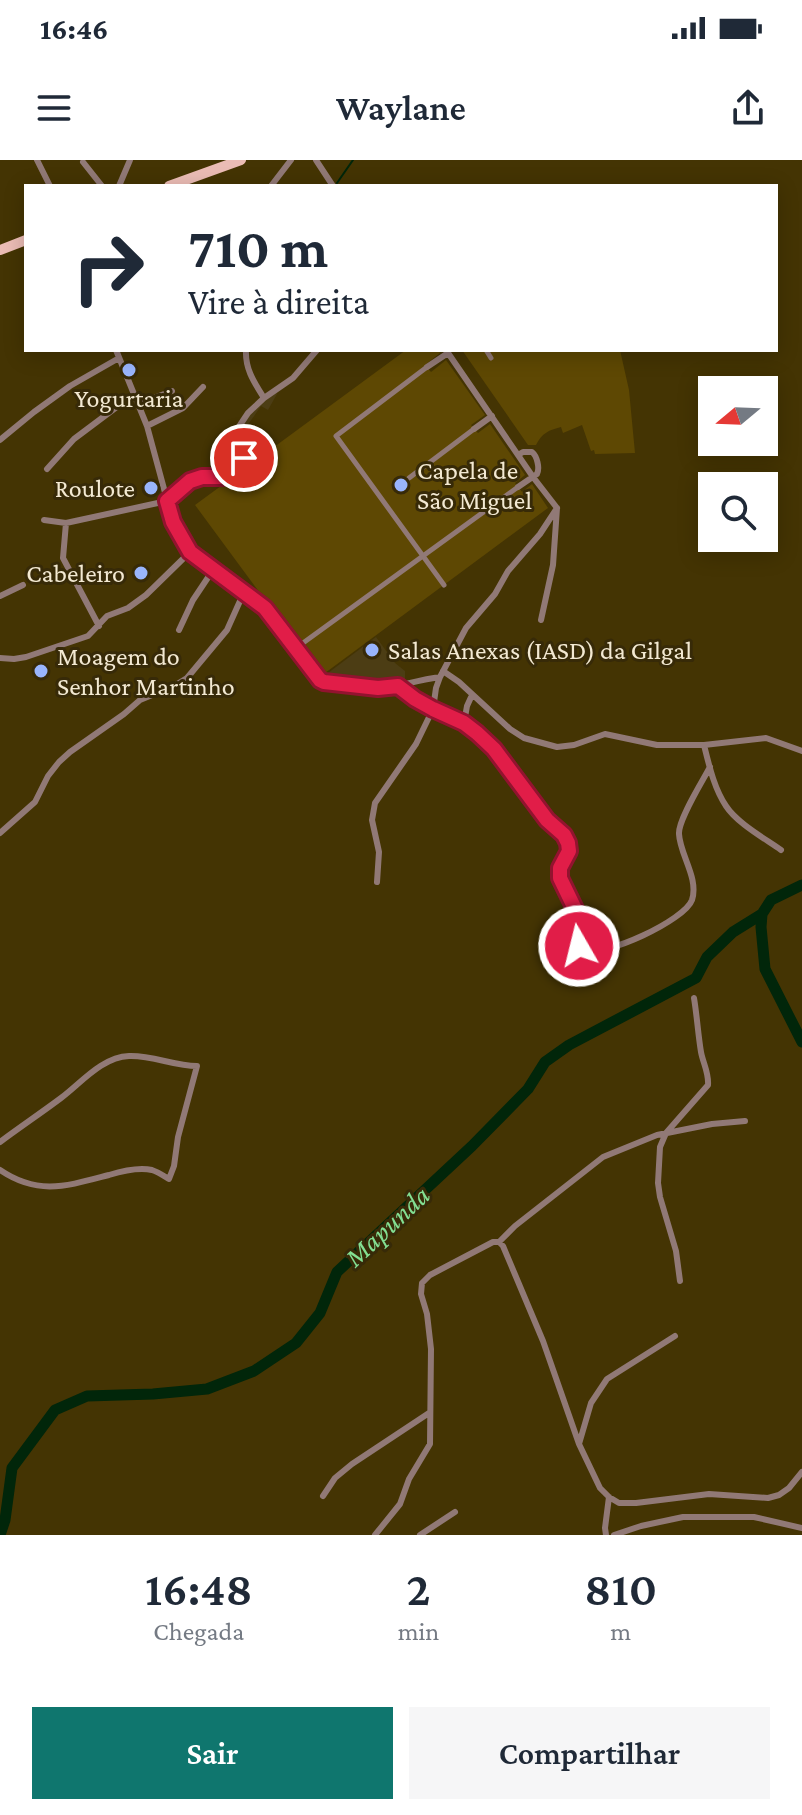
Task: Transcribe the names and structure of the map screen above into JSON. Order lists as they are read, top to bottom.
{
  "water": ["Mapunda"],
  "places": [
    "Yogurtaria",
    "Capela de São Miguel",
    "Roulote",
    "Cabeleiro",
    "Salas Anexas (IASD) da Gilgal",
    "Moagem do Senhor Martinho"
  ],
  "north": "left",
  "page": {
    "status": "16:46",
    "header": "Waylane",
    "turn": ["710 m", "Vire à direita"],
    "eta": [
      "16:48",
      "Chegada",
      "2",
      "min",
      "810",
      "m"
    ],
    "buttons": ["Sair", "Compartilhar"]
  }
}
